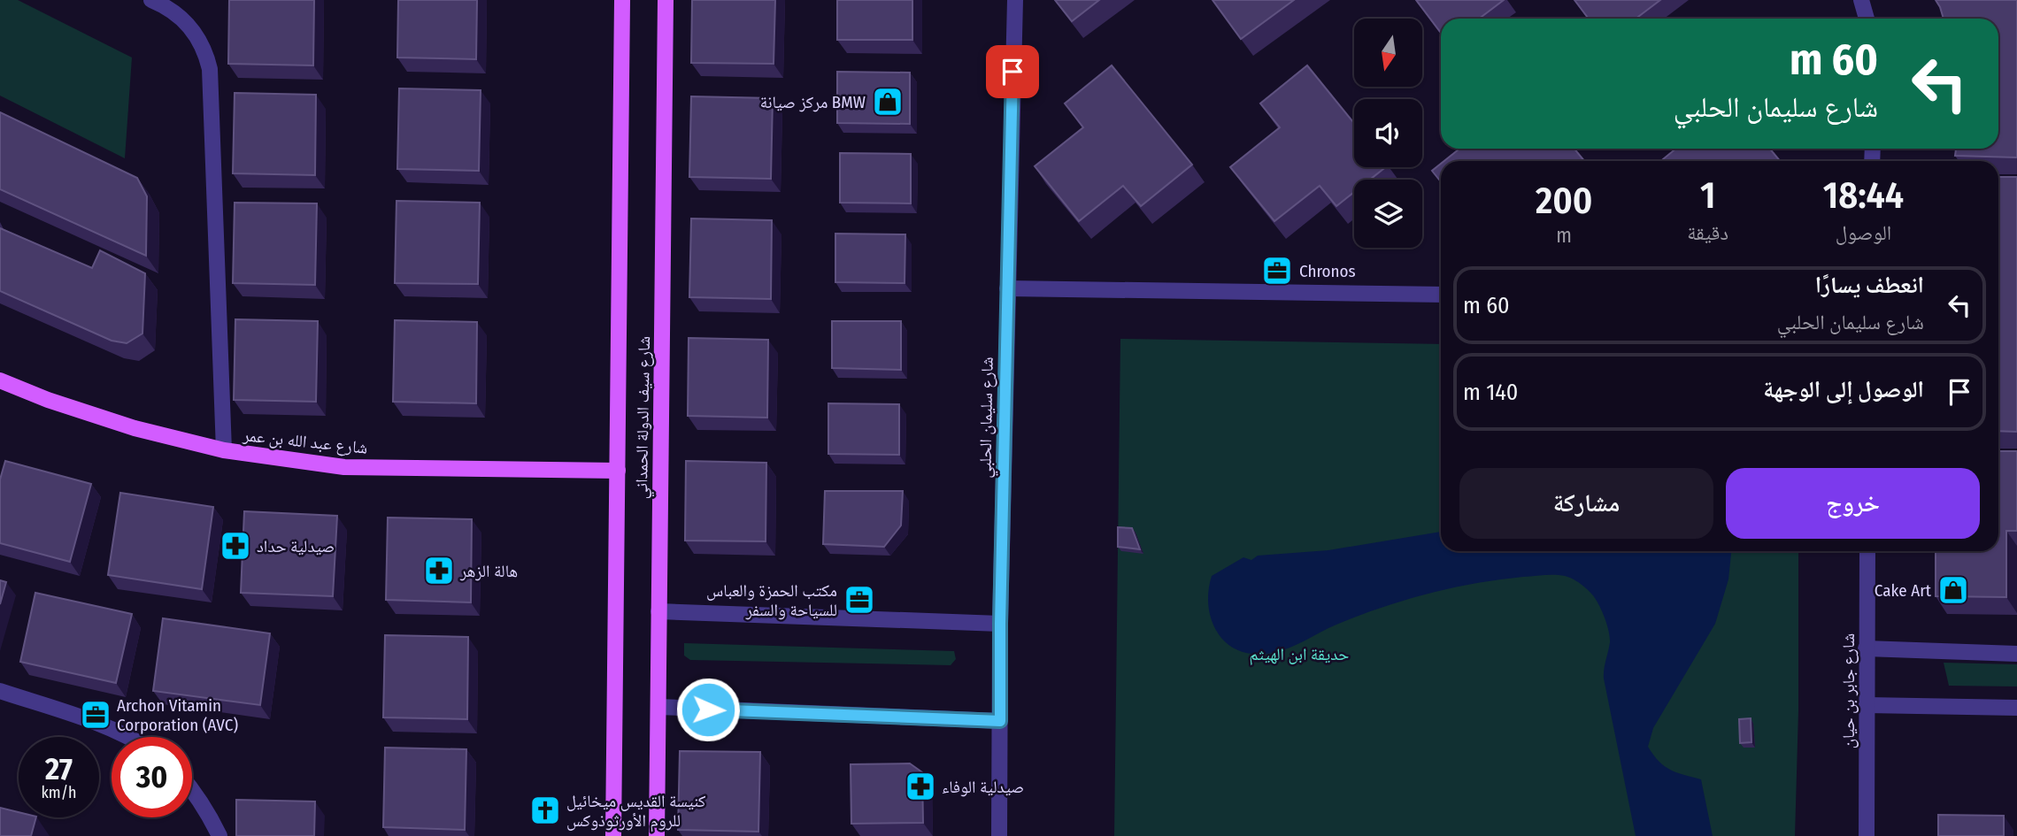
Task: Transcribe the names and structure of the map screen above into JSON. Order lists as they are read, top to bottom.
{
  "streets": {
    "main road": ["شارع سيف الدولة الحمداني", "شارع عبد الله بن عمر"],
    "street": ["شارع سليمان الحلبي", "شارع جابر بن حيان"]
  },
  "crossings": [
    ["شارع سيف الدولة الحمداني", "شارع عبد الله بن عمر"]
  ],
  "parks": ["حديقة ابن الهيثم"],
  "places": {
    "shop": ["مركز صيانة BMW", "Cake Art"],
    "office": ["Chronos", "مكتب الحمزة والعباس للسياحة والسفر", "Archon Vitamin Corporation (AVC)"],
    "pharmacy": ["صيدلية حداد", "هالة الزهر", "صيدلية الوفاء"],
    "church": ["كنيسة القديس ميخائيل للروم الأورثوذوكس"]
  },
  "north": "bottom",
  "page": {
    "turn": ["60 m", "شارع سليمان الحلبي"],
    "eta": [
      "18:44",
      "الوصول",
      "1",
      "دقيقة",
      "200",
      "m"
    ],
    "list": [
      {
        "name": "انعطف يسارًا",
        "note": "شارع سليمان الحلبي",
        "value": "60 m"
      },
      {
        "name": "الوصول إلى الوجهة",
        "value": "140 m"
      }
    ],
    "buttons": ["خروج", "مشاركة"],
    "speed": "27 km/h",
    "limit": "30"
  }
}
